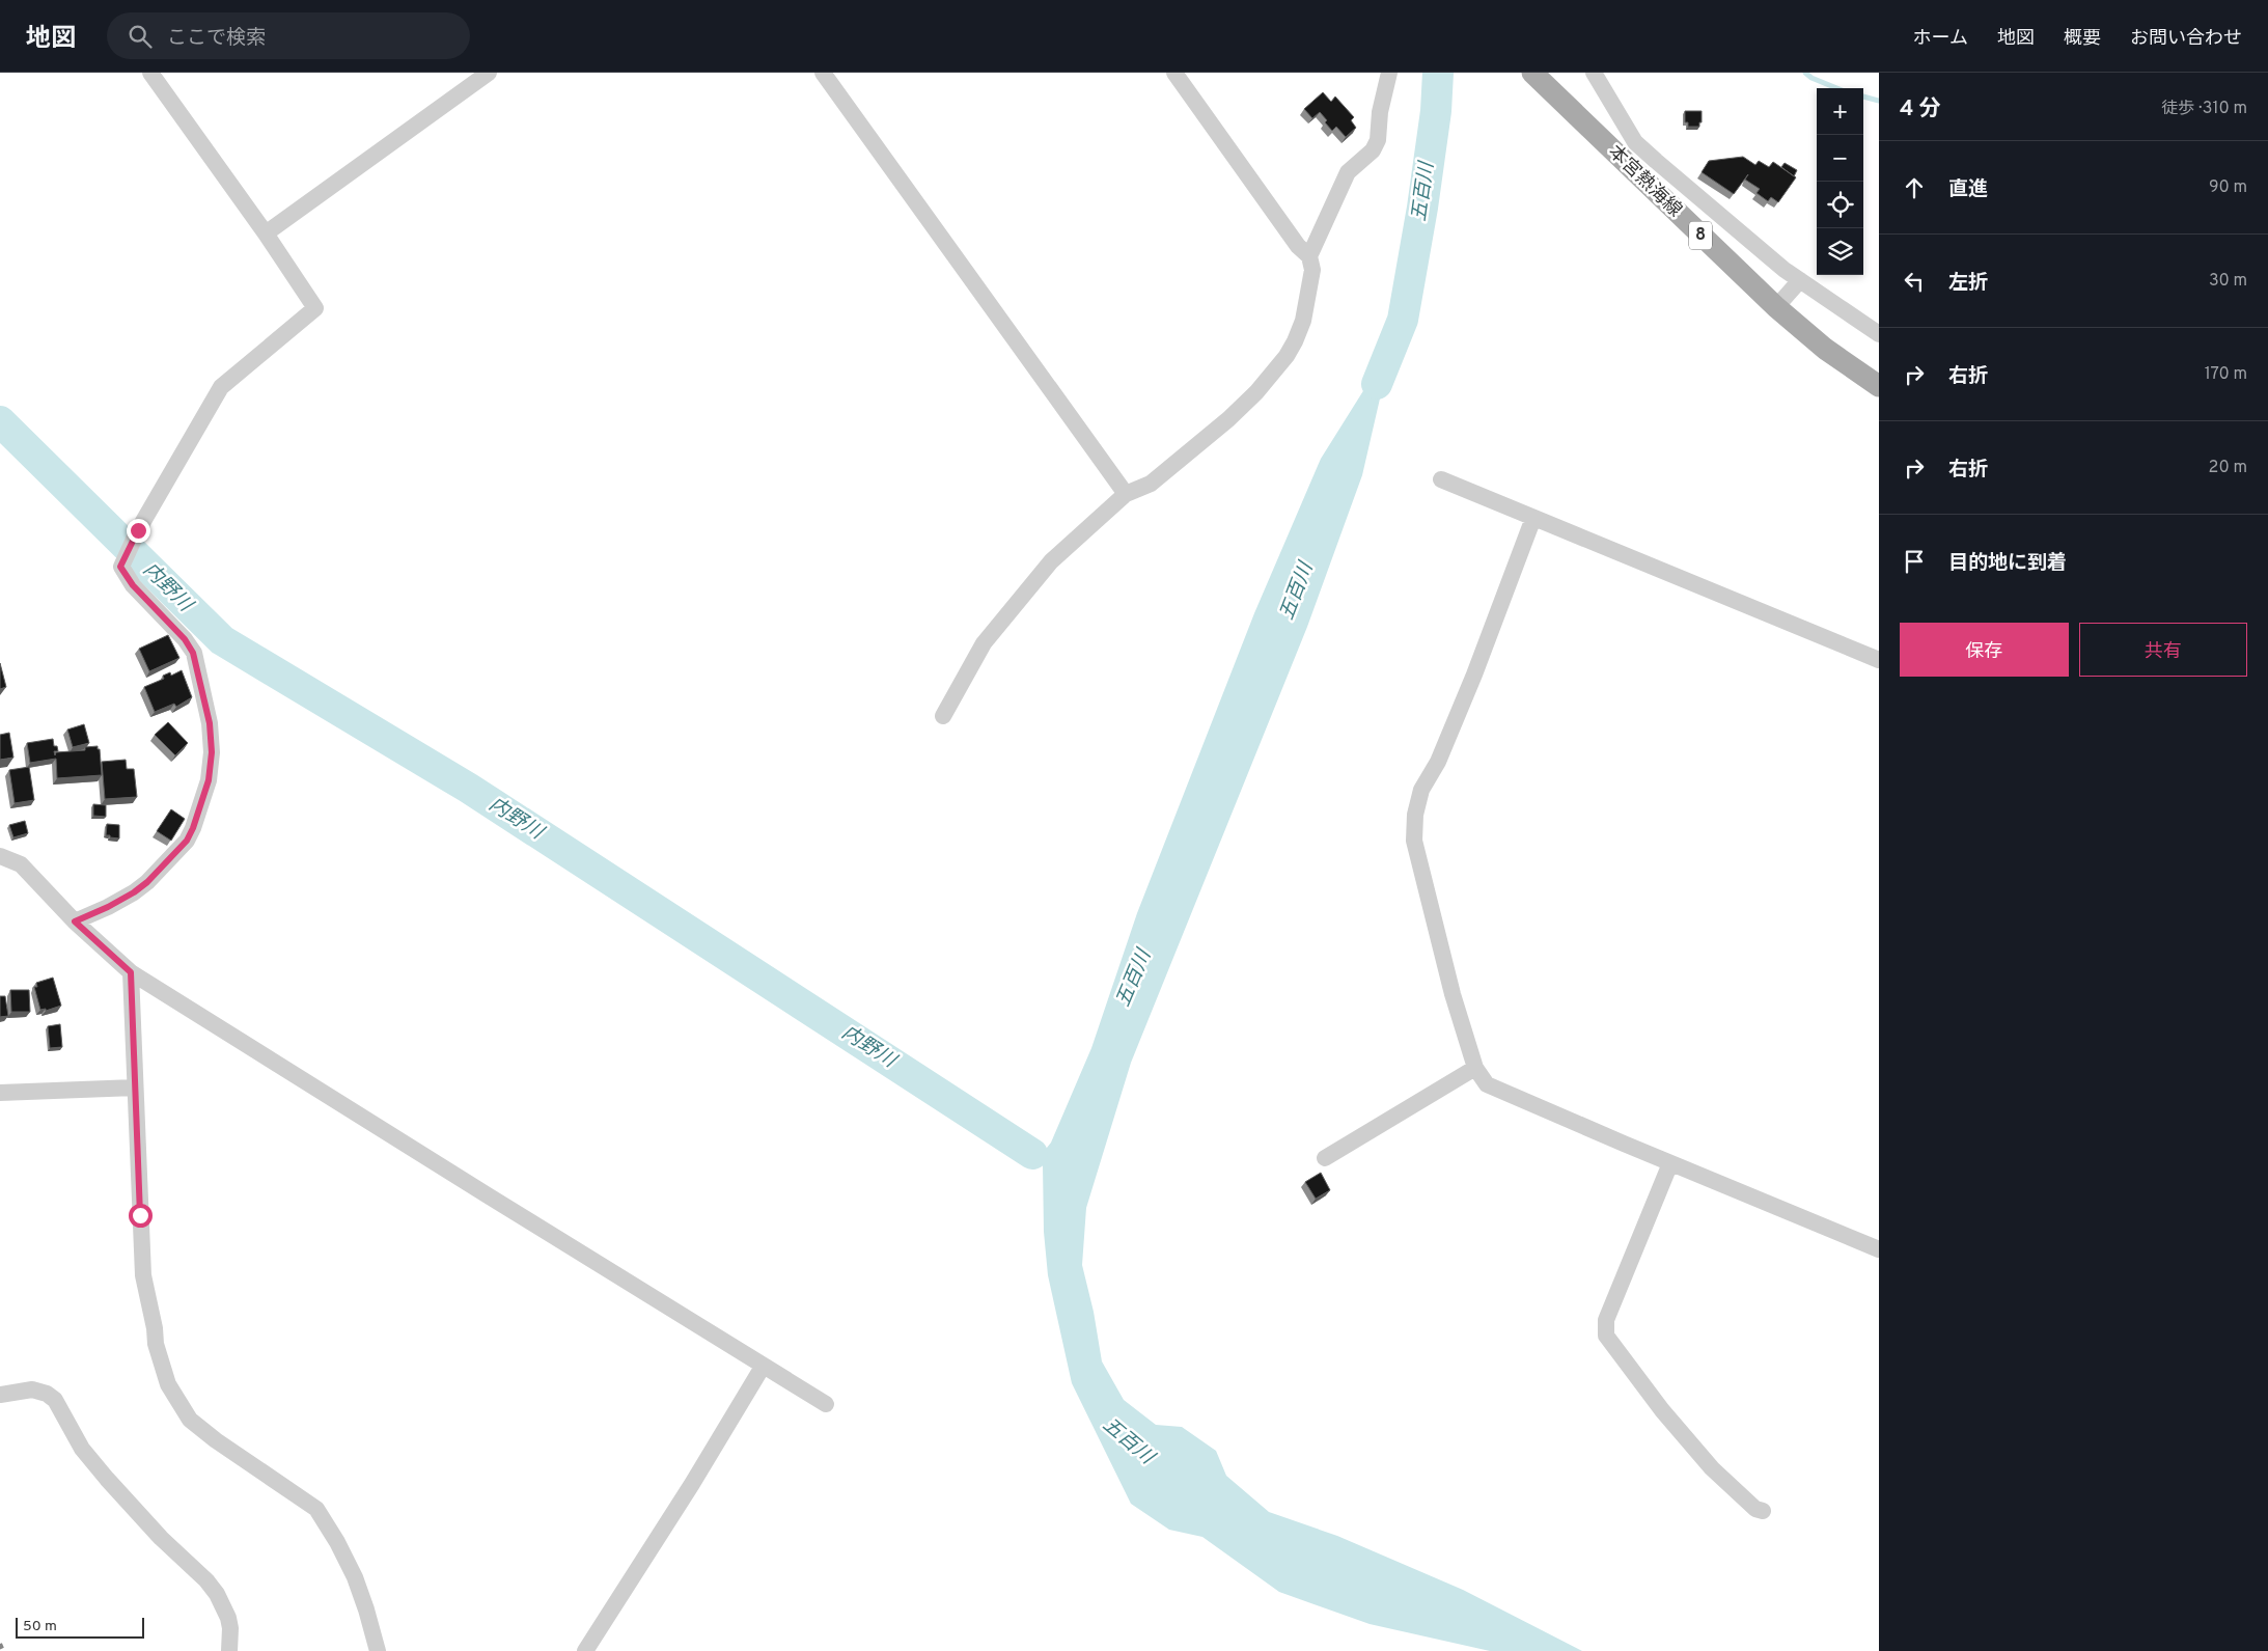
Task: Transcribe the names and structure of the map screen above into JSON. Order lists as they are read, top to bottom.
{
  "streets": {
    "main road": ["本宮熱海線", "8"]
  },
  "water": ["五百川", "内野川"],
  "scale_bar": "50 m",
  "page": {
    "header": "地図",
    "search": "ここで検索",
    "nav": [
      "ホーム",
      "地図",
      "概要",
      "お問い合わせ"
    ],
    "heading": ["4 分", "徒歩 · 310 m"],
    "map_buttons": ["+", "−"],
    "list": [
      ["直進", "90 m"],
      ["左折", "30 m"],
      ["右折", "170 m"],
      ["右折", "20 m"],
      "目的地に到着"
    ],
    "buttons": ["保存", "共有"],
    "scale": "50 m"
  }
}
